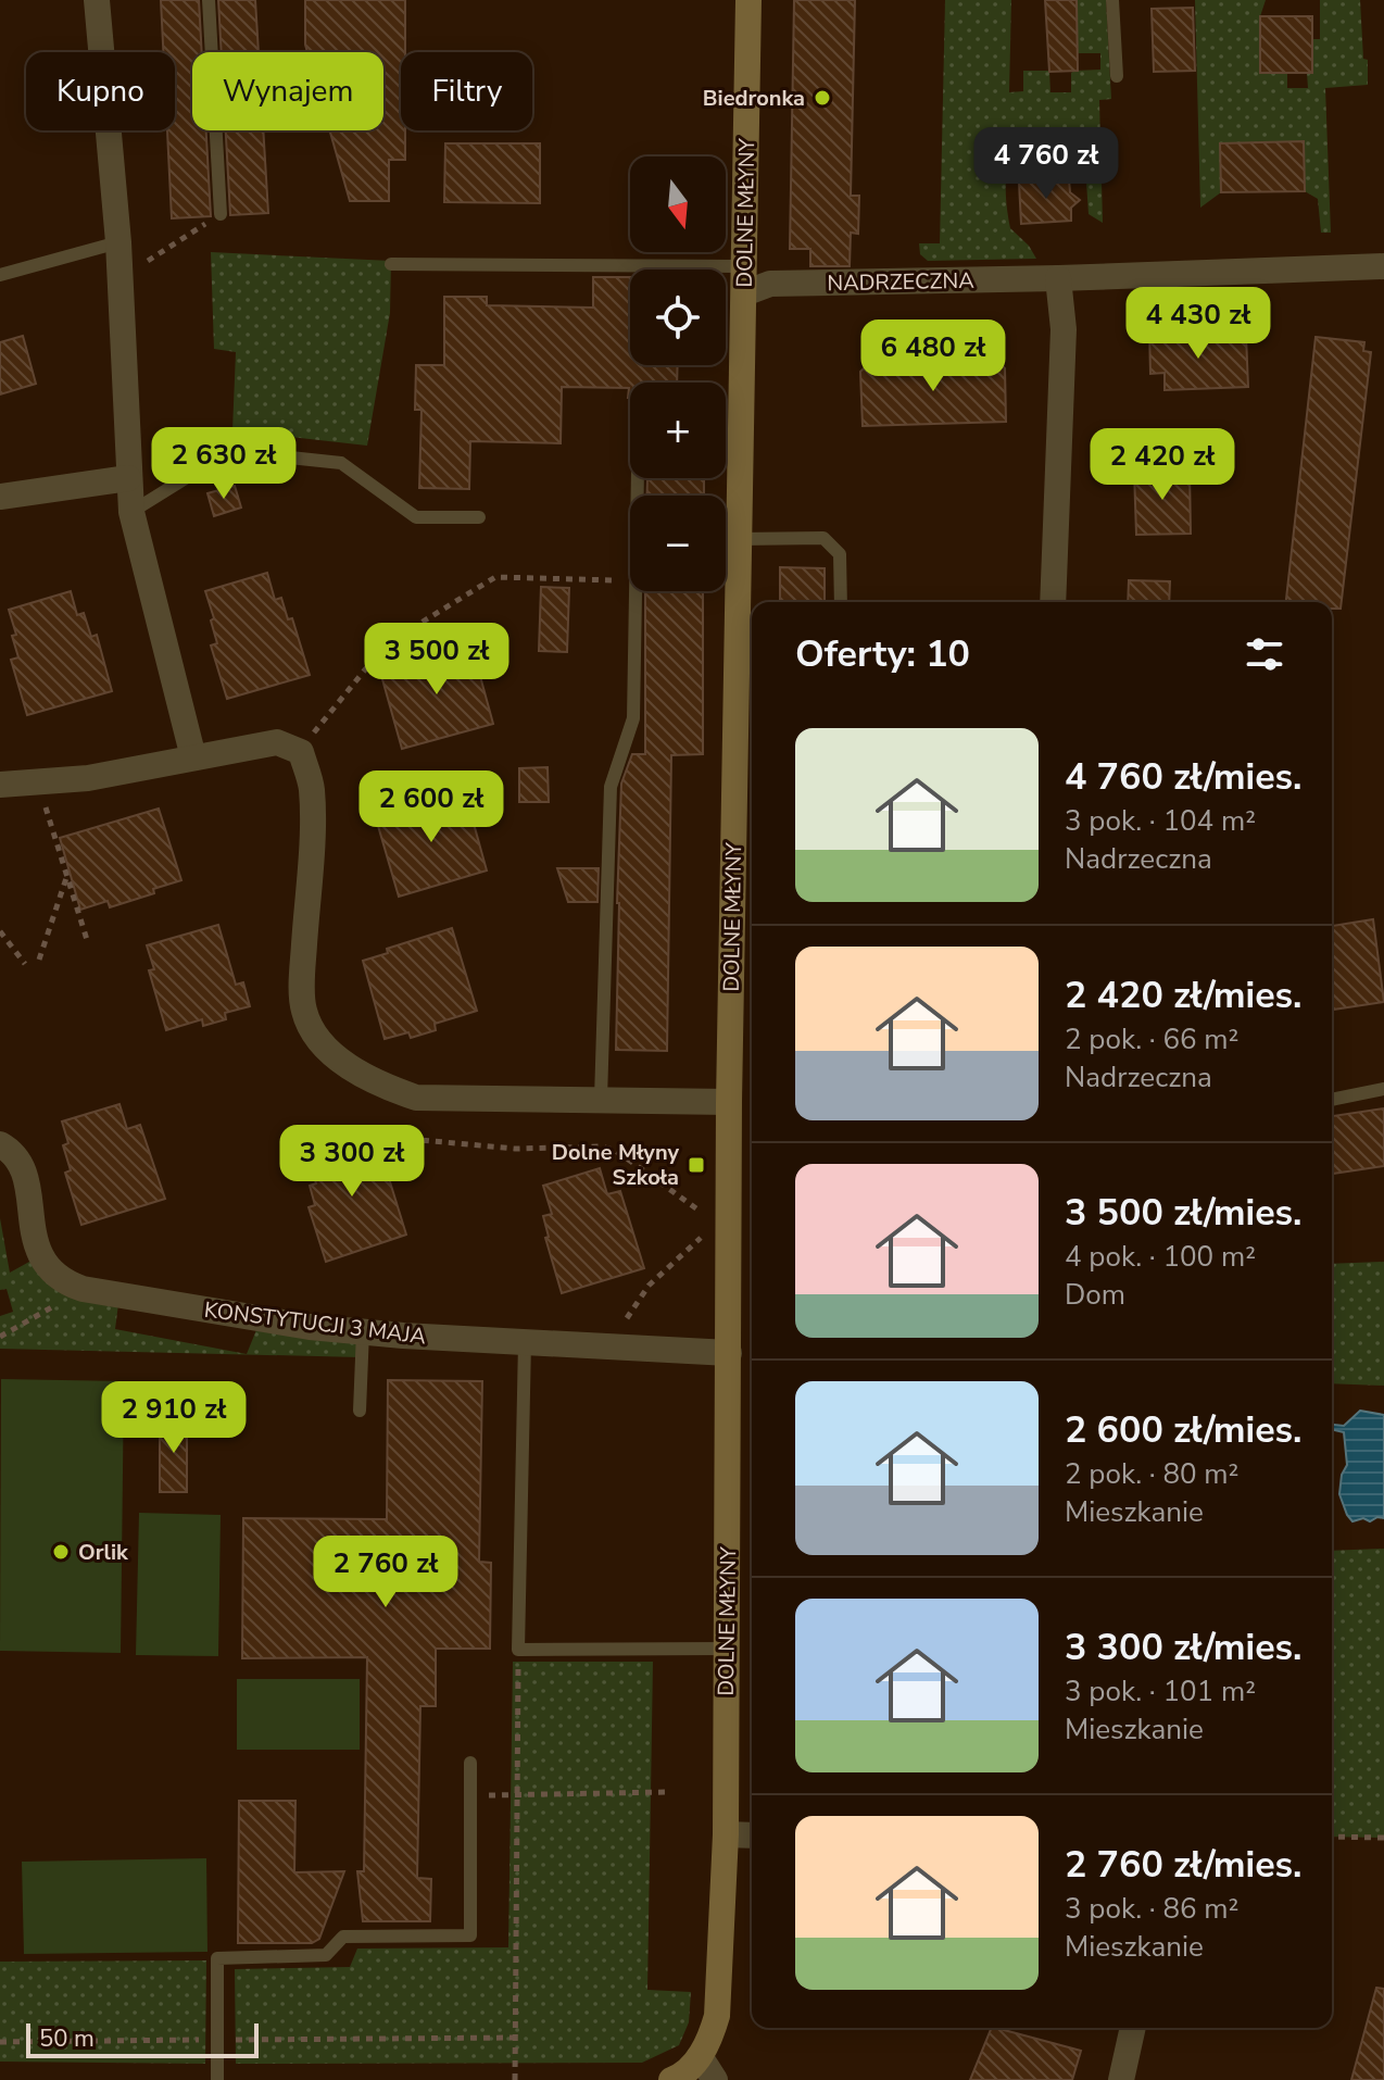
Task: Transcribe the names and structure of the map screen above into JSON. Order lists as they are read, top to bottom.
{
  "streets": {
    "street": ["DOLNE MŁYNY", "NADRZECZNA", "KONSTYTUCJI 3 MAJA"]
  },
  "crossings": [
    ["DOLNE MŁYNY", "NADRZECZNA"],
    ["DOLNE MŁYNY", "KONSTYTUCJI 3 MAJA"]
  ],
  "places": {
    "other": ["Biedronka", "Orlik"],
    "transit": ["Dolne Młyny Szkoła"]
  },
  "scale_bar": "50 m",
  "north": "bottom",
  "page": {
    "chip": ["Kupno", "Wynajem", "Filtry"],
    "price": [
      "4 760 zł",
      "4 430 zł",
      "6 480 zł",
      "2 630 zł",
      "2 420 zł",
      "3 500 zł",
      "2 600 zł",
      "3 300 zł",
      "2 910 zł",
      "2 760 zł"
    ],
    "map_buttons": ["+", "−"],
    "heading": "Oferty: 10",
    "list": [
      {
        "name": "4 760 zł/mies.",
        "note": "3 pok. · 104 m² · Nadrzeczna"
      },
      {
        "name": "2 420 zł/mies.",
        "note": "2 pok. · 66 m² · Nadrzeczna"
      },
      {
        "name": "3 500 zł/mies.",
        "note": "4 pok. · 100 m² · Dom"
      },
      {
        "name": "2 600 zł/mies.",
        "note": "2 pok. · 80 m² · Mieszkanie"
      },
      {
        "name": "3 300 zł/mies.",
        "note": "3 pok. · 101 m² · Mieszkanie"
      },
      {
        "name": "2 760 zł/mies.",
        "note": "3 pok. · 86 m² · Mieszkanie"
      }
    ],
    "scale": "50 m"
  }
}
